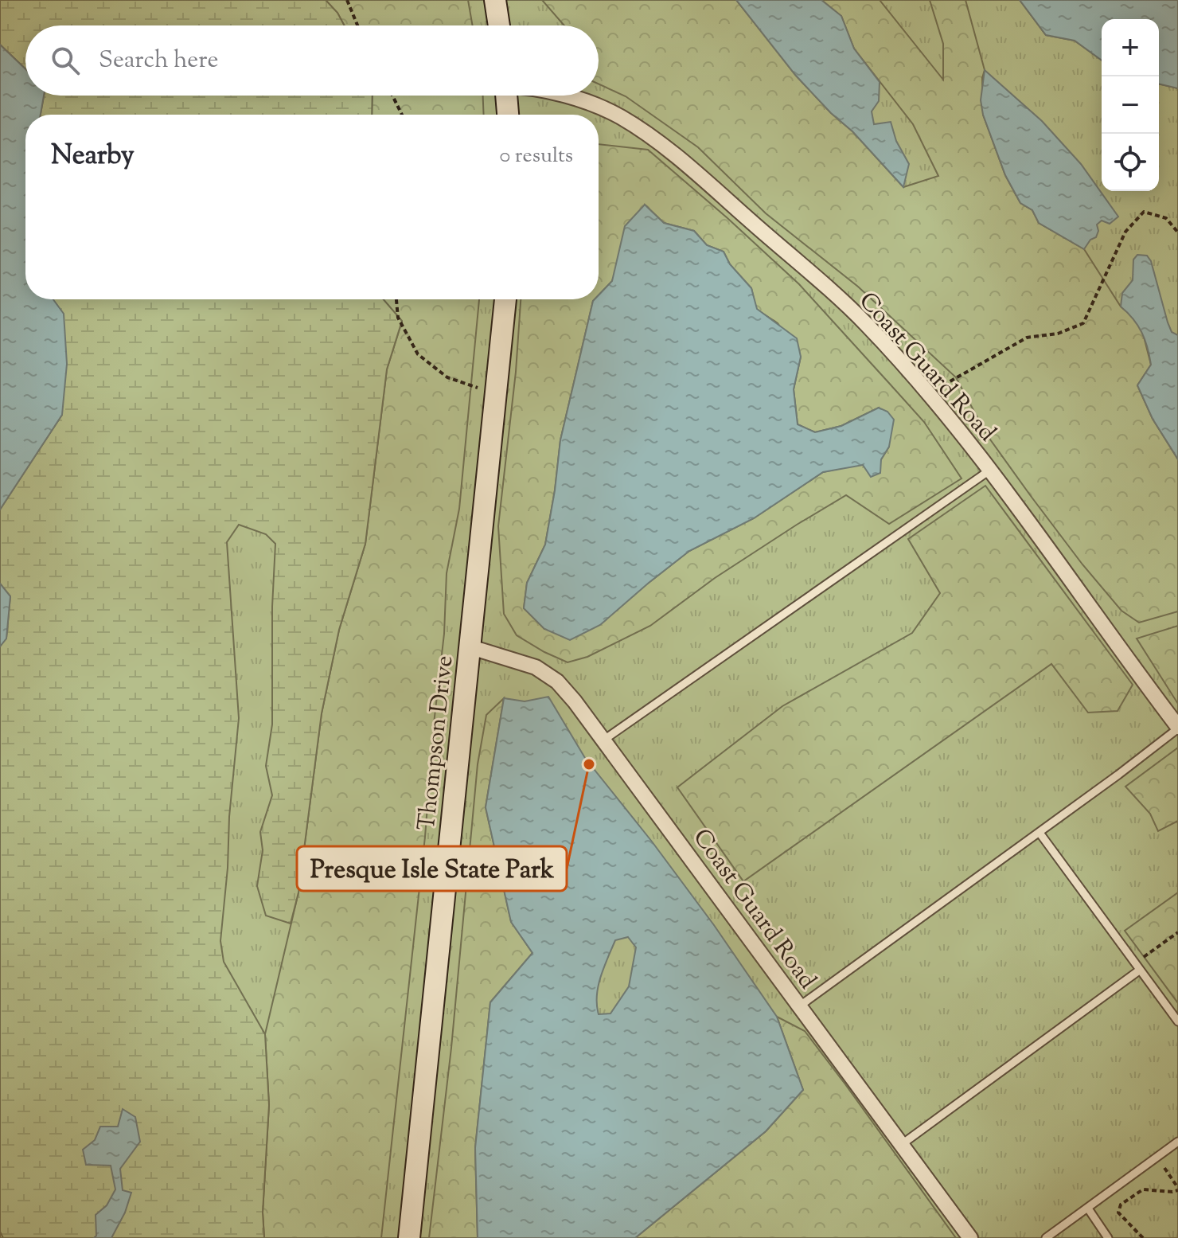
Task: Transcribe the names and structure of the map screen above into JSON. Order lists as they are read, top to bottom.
{
  "streets": {
    "street": ["Coast Guard Road", "Thompson Drive"]
  },
  "crossings": [
    ["Coast Guard Road", "Thompson Drive"]
  ],
  "places": ["Presque Isle State Park"],
  "page": {
    "map_buttons": ["+", "−"],
    "search": "Search here",
    "heading": ["Nearby", "0 results"]
  }
}
